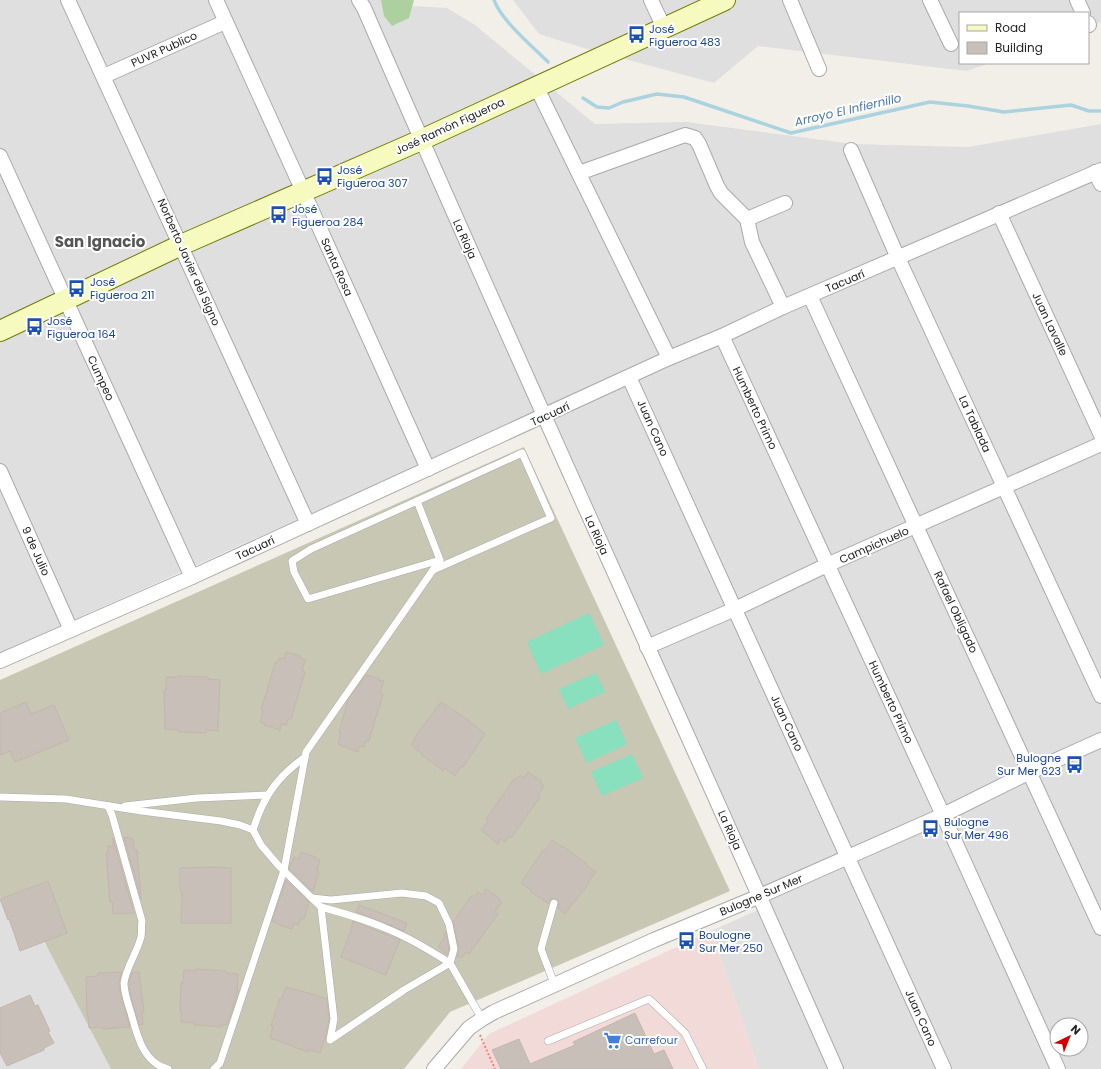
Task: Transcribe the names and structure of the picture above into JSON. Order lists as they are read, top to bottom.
{
  "streets": {
    "main road": ["José Ramón Figueroa"],
    "street": [
      "PUVR Publico",
      "La Rioja",
      "Norberto Javier del Signo",
      "Santa Rosa",
      "Tacuarí",
      "Juan Lavalle",
      "Cumpeo",
      "Humberto Primo",
      "La Tablada",
      "Juan Cano",
      "Campichuelo",
      "9 de Julio",
      "Rafael Obligado",
      "Bulogne Sur Mer"
    ]
  },
  "crossings": [
    ["PUVR Publico", "Norberto Javier del Signo"],
    ["PUVR Publico", "Santa Rosa"],
    ["José Ramón Figueroa", "La Rioja"],
    ["José Ramón Figueroa", "Norberto Javier del Signo"],
    ["José Ramón Figueroa", "Santa Rosa"],
    ["José Ramón Figueroa", "Cumpeo"],
    ["La Rioja", "Tacuarí"],
    ["La Rioja", "Campichuelo"],
    ["La Rioja", "Bulogne Sur Mer"],
    ["Norberto Javier del Signo", "Tacuarí"],
    ["Santa Rosa", "Tacuarí"],
    ["Tacuarí", "Juan Lavalle"],
    ["Tacuarí", "Cumpeo"],
    ["Tacuarí", "Humberto Primo"],
    ["Tacuarí", "La Tablada"],
    ["Tacuarí", "Juan Cano"],
    ["Tacuarí", "9 de Julio"],
    ["Tacuarí", "Rafael Obligado"],
    ["Humberto Primo", "Campichuelo"],
    ["Humberto Primo", "Bulogne Sur Mer"],
    ["La Tablada", "Campichuelo"],
    ["Juan Cano", "Campichuelo"],
    ["Juan Cano", "Bulogne Sur Mer"],
    ["Campichuelo", "Rafael Obligado"],
    ["Rafael Obligado", "Bulogne Sur Mer"]
  ],
  "districts": ["San Ignacio"],
  "water": ["Arroyo El Infiernillo"],
  "places": {
    "bus stop": [
      "José Figueroa 483",
      "José Figueroa 307",
      "José Figueroa 284",
      "José Figueroa 211",
      "José Figueroa 164",
      "Bulogne Sur Mer 623",
      "Bulogne Sur Mer 496",
      "Boulogne Sur Mer 250"
    ],
    "supermarket": ["Carrefour"]
  },
  "legend": ["Road", "Building"],
  "north": "top right"
}
